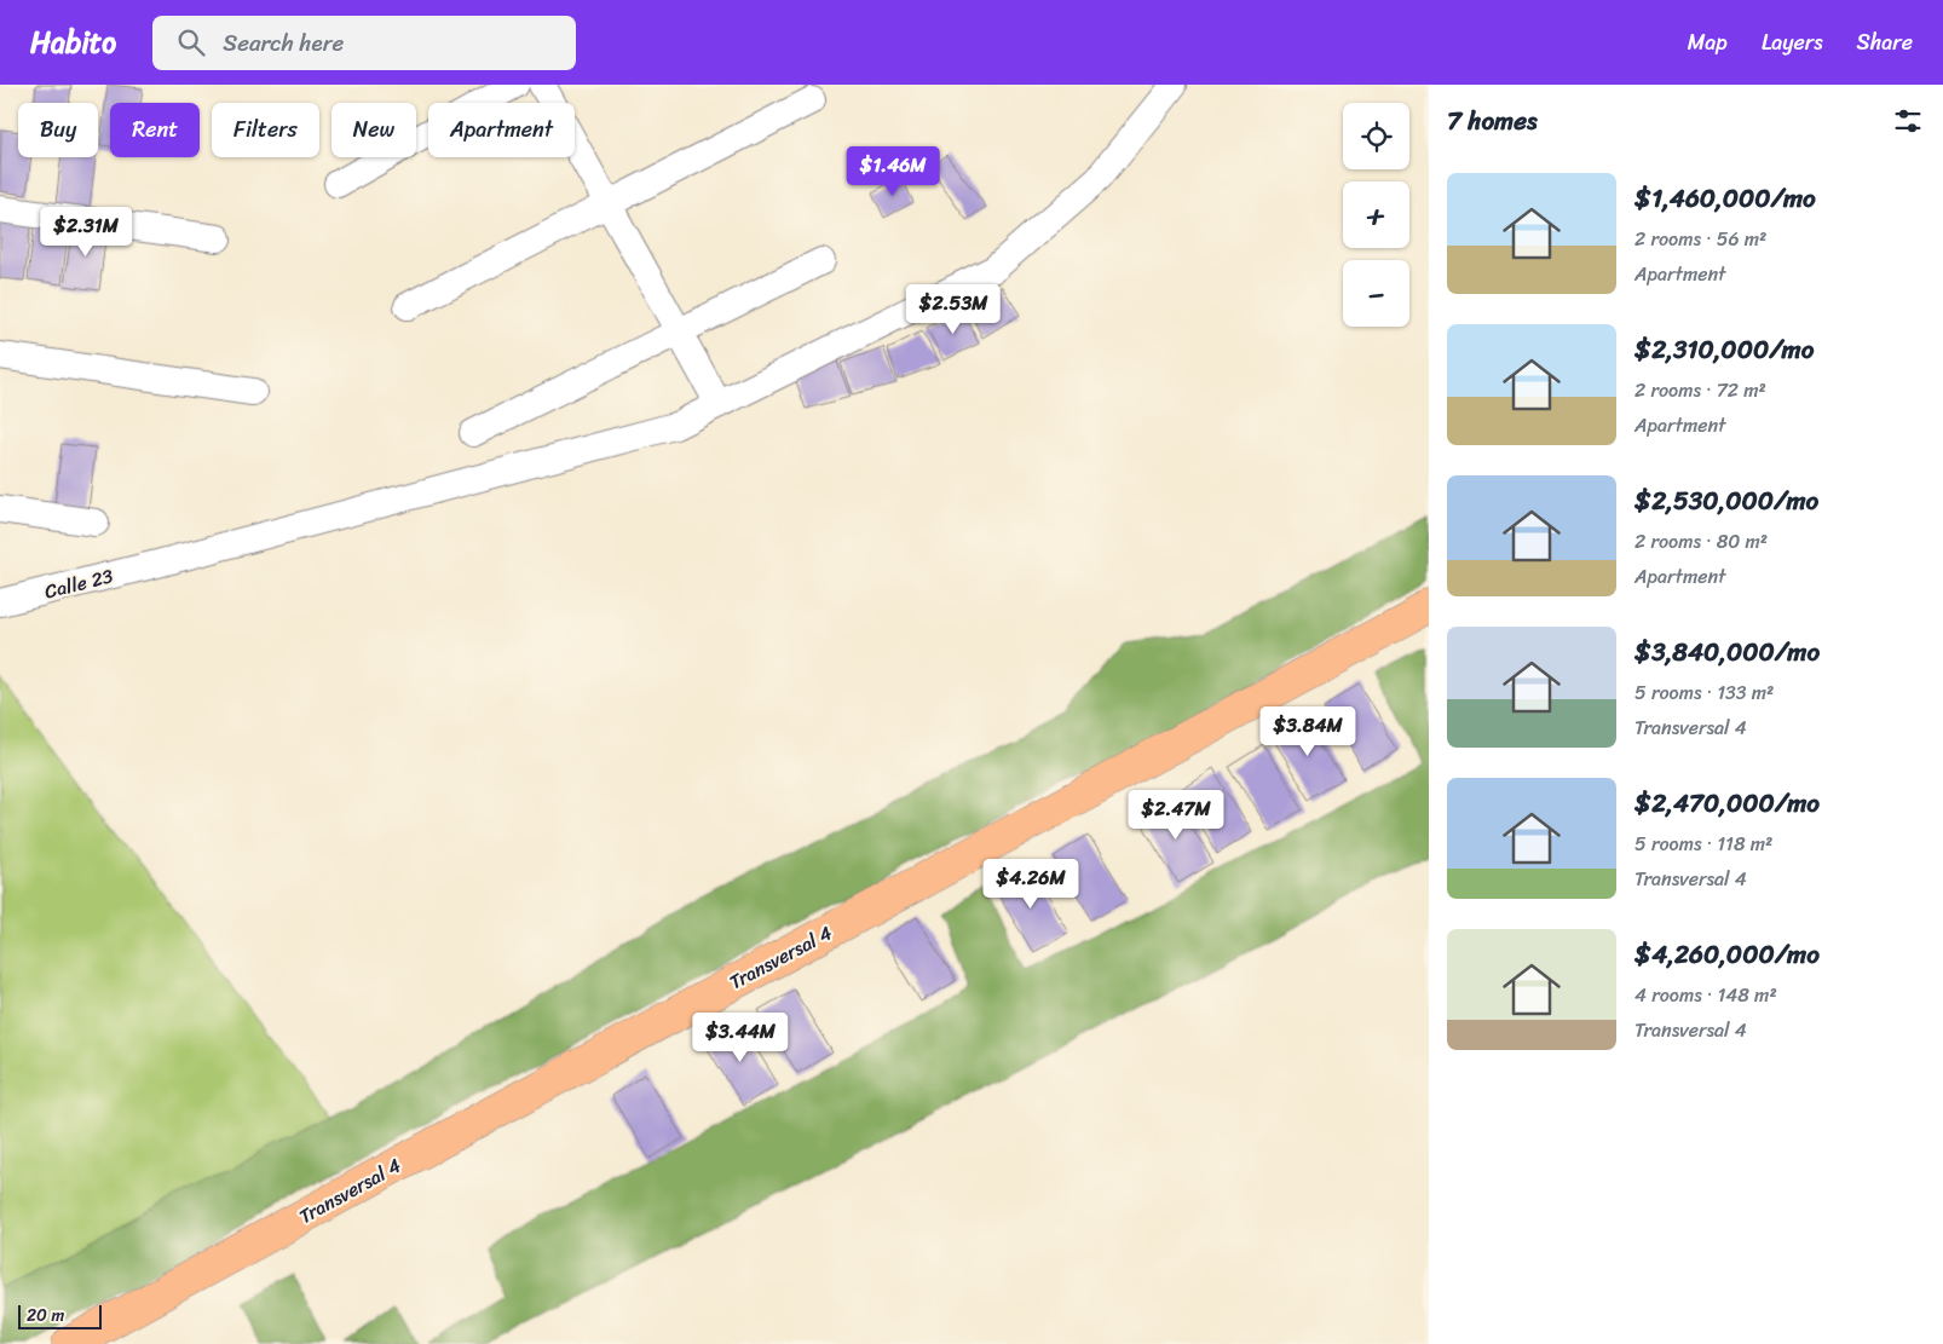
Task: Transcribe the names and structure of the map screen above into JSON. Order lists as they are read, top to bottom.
{
  "streets": {
    "main road": ["Transversal 4"],
    "street": ["Calle 23"]
  },
  "scale_bar": "20 m",
  "page": {
    "header": "Habito",
    "search": "Search here",
    "nav": ["Map", "Layers", "Share"],
    "heading": "7 homes",
    "map_buttons": ["+", "−"],
    "chip": [
      "Buy",
      "Rent",
      "Filters",
      "New",
      "Apartment"
    ],
    "price": [
      "$1.46M",
      "$2.31M",
      "$2.53M",
      "$3.84M",
      "$2.47M",
      "$4.26M",
      "$3.44M"
    ],
    "list": [
      {
        "name": "$1,460,000/mo",
        "note": "2 rooms · 56 m² · Apartment"
      },
      {
        "name": "$2,310,000/mo",
        "note": "2 rooms · 72 m² · Apartment"
      },
      {
        "name": "$2,530,000/mo",
        "note": "2 rooms · 80 m² · Apartment"
      },
      {
        "name": "$3,840,000/mo",
        "note": "5 rooms · 133 m² · Transversal 4"
      },
      {
        "name": "$2,470,000/mo",
        "note": "5 rooms · 118 m² · Transversal 4"
      },
      {
        "name": "$4,260,000/mo",
        "note": "4 rooms · 148 m² · Transversal 4"
      }
    ],
    "scale": "20 m"
  }
}
